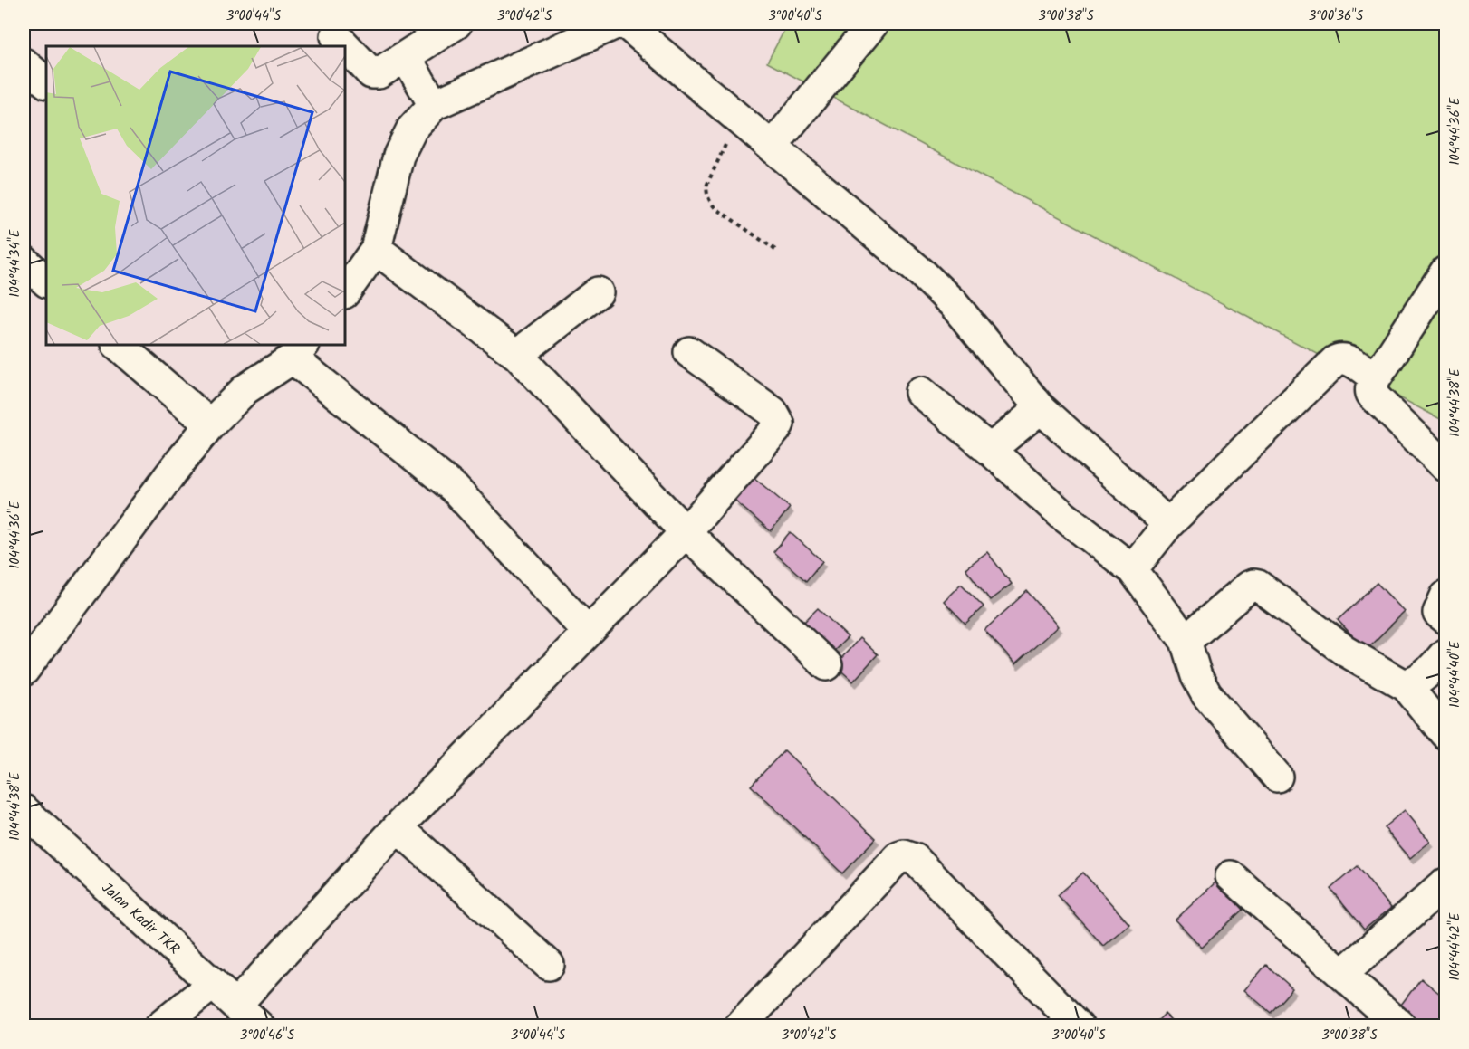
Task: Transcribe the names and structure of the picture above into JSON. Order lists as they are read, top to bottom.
{
  "streets": {
    "street": ["Jalan Kadir TKR"]
  },
  "coordinates": [
    "3°00'44\"S",
    "3°00'42\"S",
    "3°00'40\"S",
    "3°00'38\"S",
    "3°00'36\"S",
    "104°44'36\"E",
    "104°44'34\"E",
    "104°44'38\"E",
    "104°44'40\"E",
    "104°44'42\"E",
    "3°00'46\"S"
  ]
}
